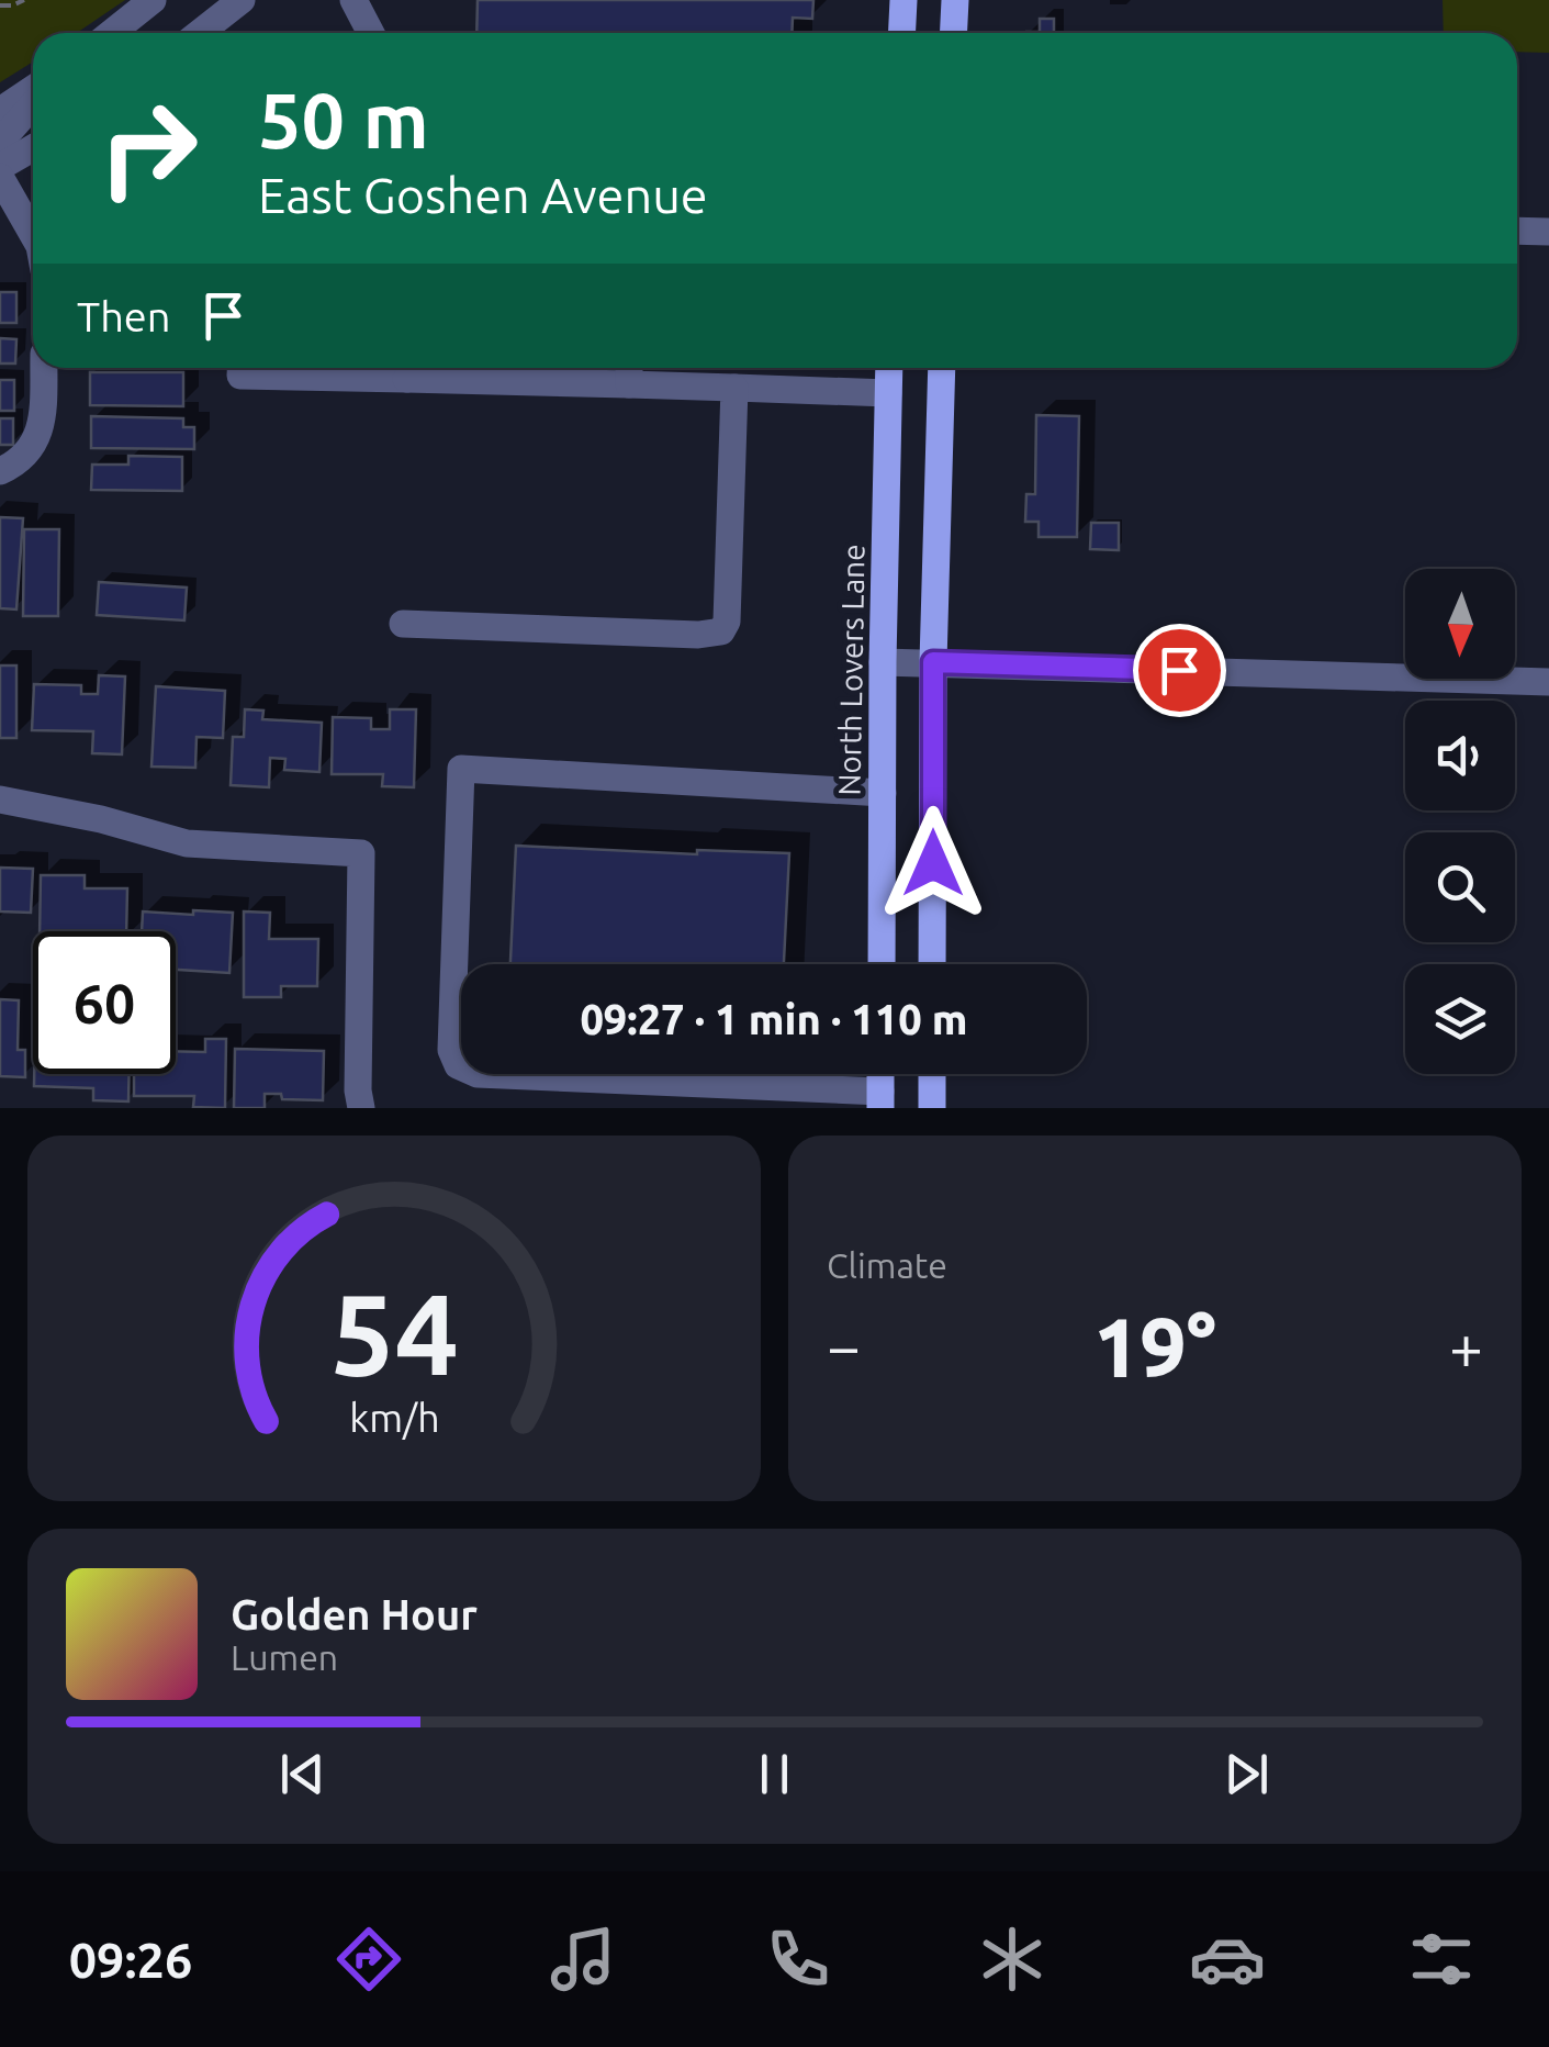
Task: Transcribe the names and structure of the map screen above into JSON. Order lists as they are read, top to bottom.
{
  "streets": {
    "main road": ["North Lovers Lane"]
  },
  "north": "bottom",
  "page": {
    "turn": ["50 m", "East Goshen Avenue"],
    "then": "Then",
    "limit": "60",
    "trip": "09:27 · 1 min · 110 m",
    "tile": "Climate",
    "heat": ["−", "19°", "+"],
    "song": ["Golden Hour", "Lumen"],
    "tabs": "09:26",
    "gauge": ["54", "km/h"]
  }
}
